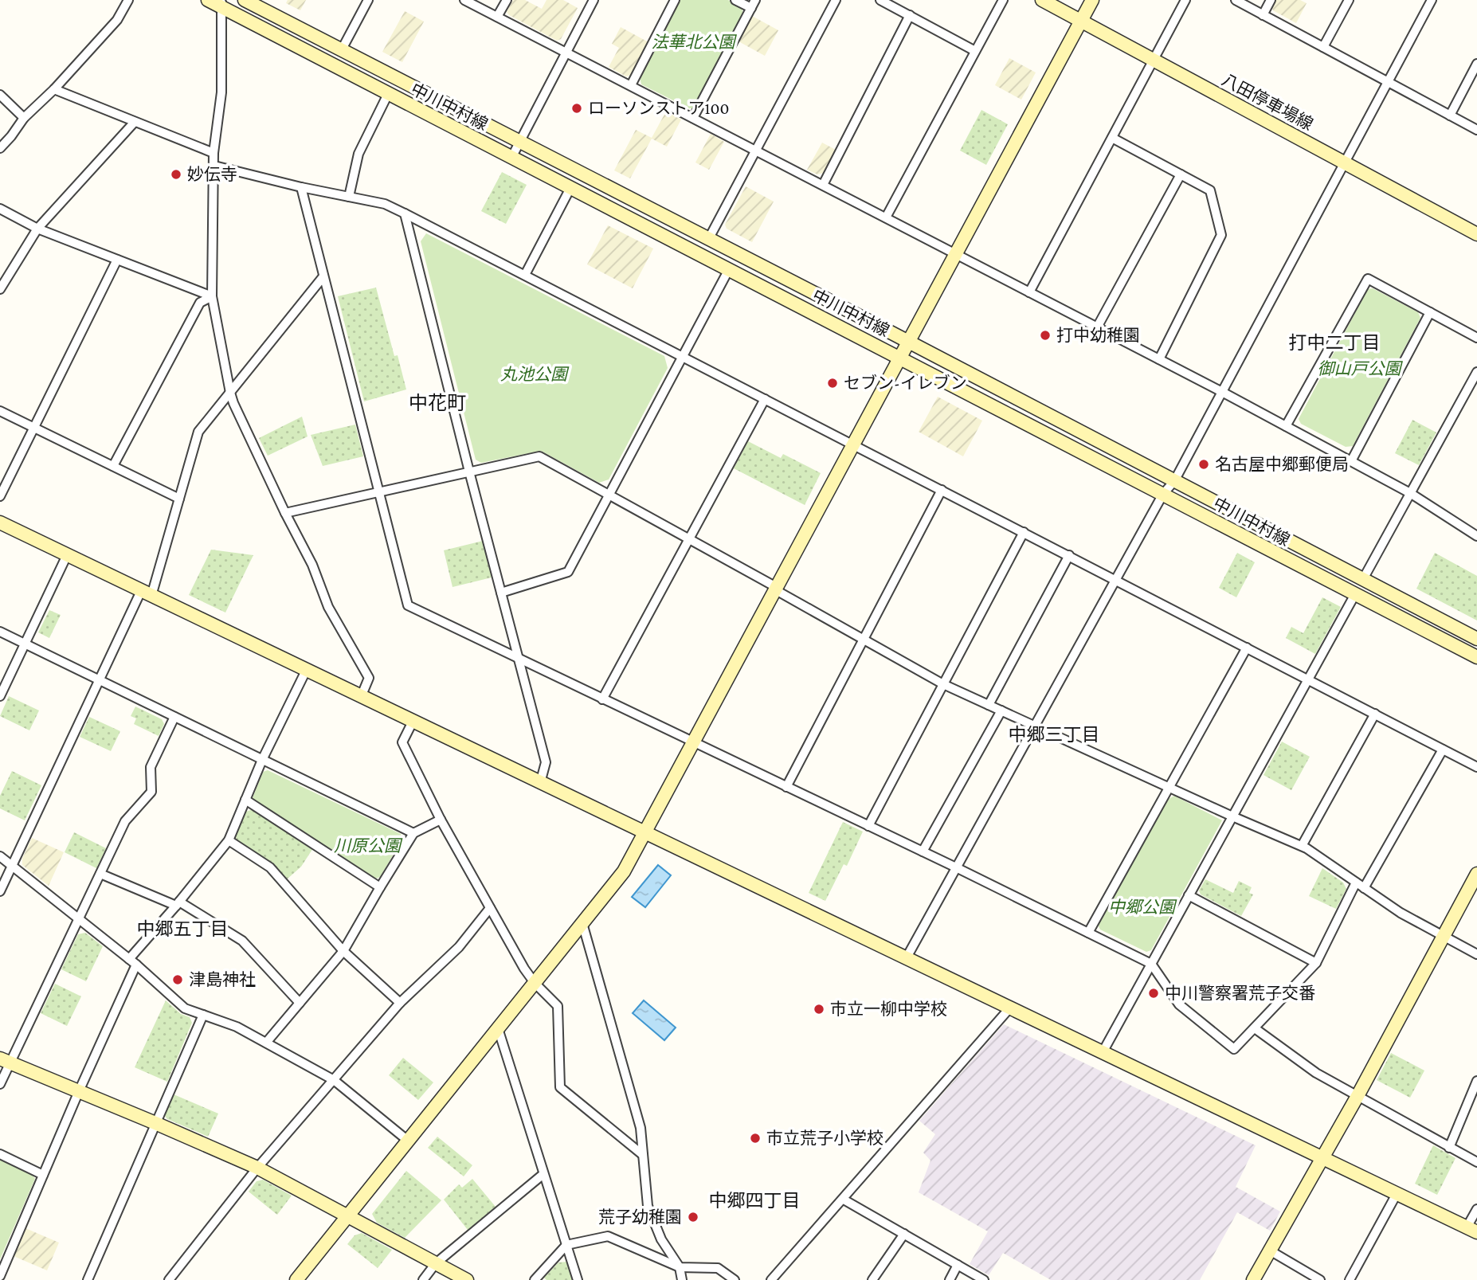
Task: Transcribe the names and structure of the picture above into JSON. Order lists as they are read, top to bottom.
{
  "streets": {
    "street": ["八田停車場線", "中川中村線"]
  },
  "districts": [
    "打中二丁目",
    "中花町",
    "中郷三丁目",
    "中郷五丁目",
    "中郷四丁目"
  ],
  "parks": [
    "法華北公園",
    "御山戸公園",
    "丸池公園",
    "川原公園",
    "中郷公園"
  ],
  "places": [
    "ローソンストア100",
    "妙伝寺",
    "打中幼稚園",
    "セブン-イレブン",
    "名古屋中郷郵便局",
    "津島神社",
    "中川警察署荒子交番",
    "市立一柳中学校",
    "市立荒子小学校",
    "荒子幼稚園"
  ]
}
